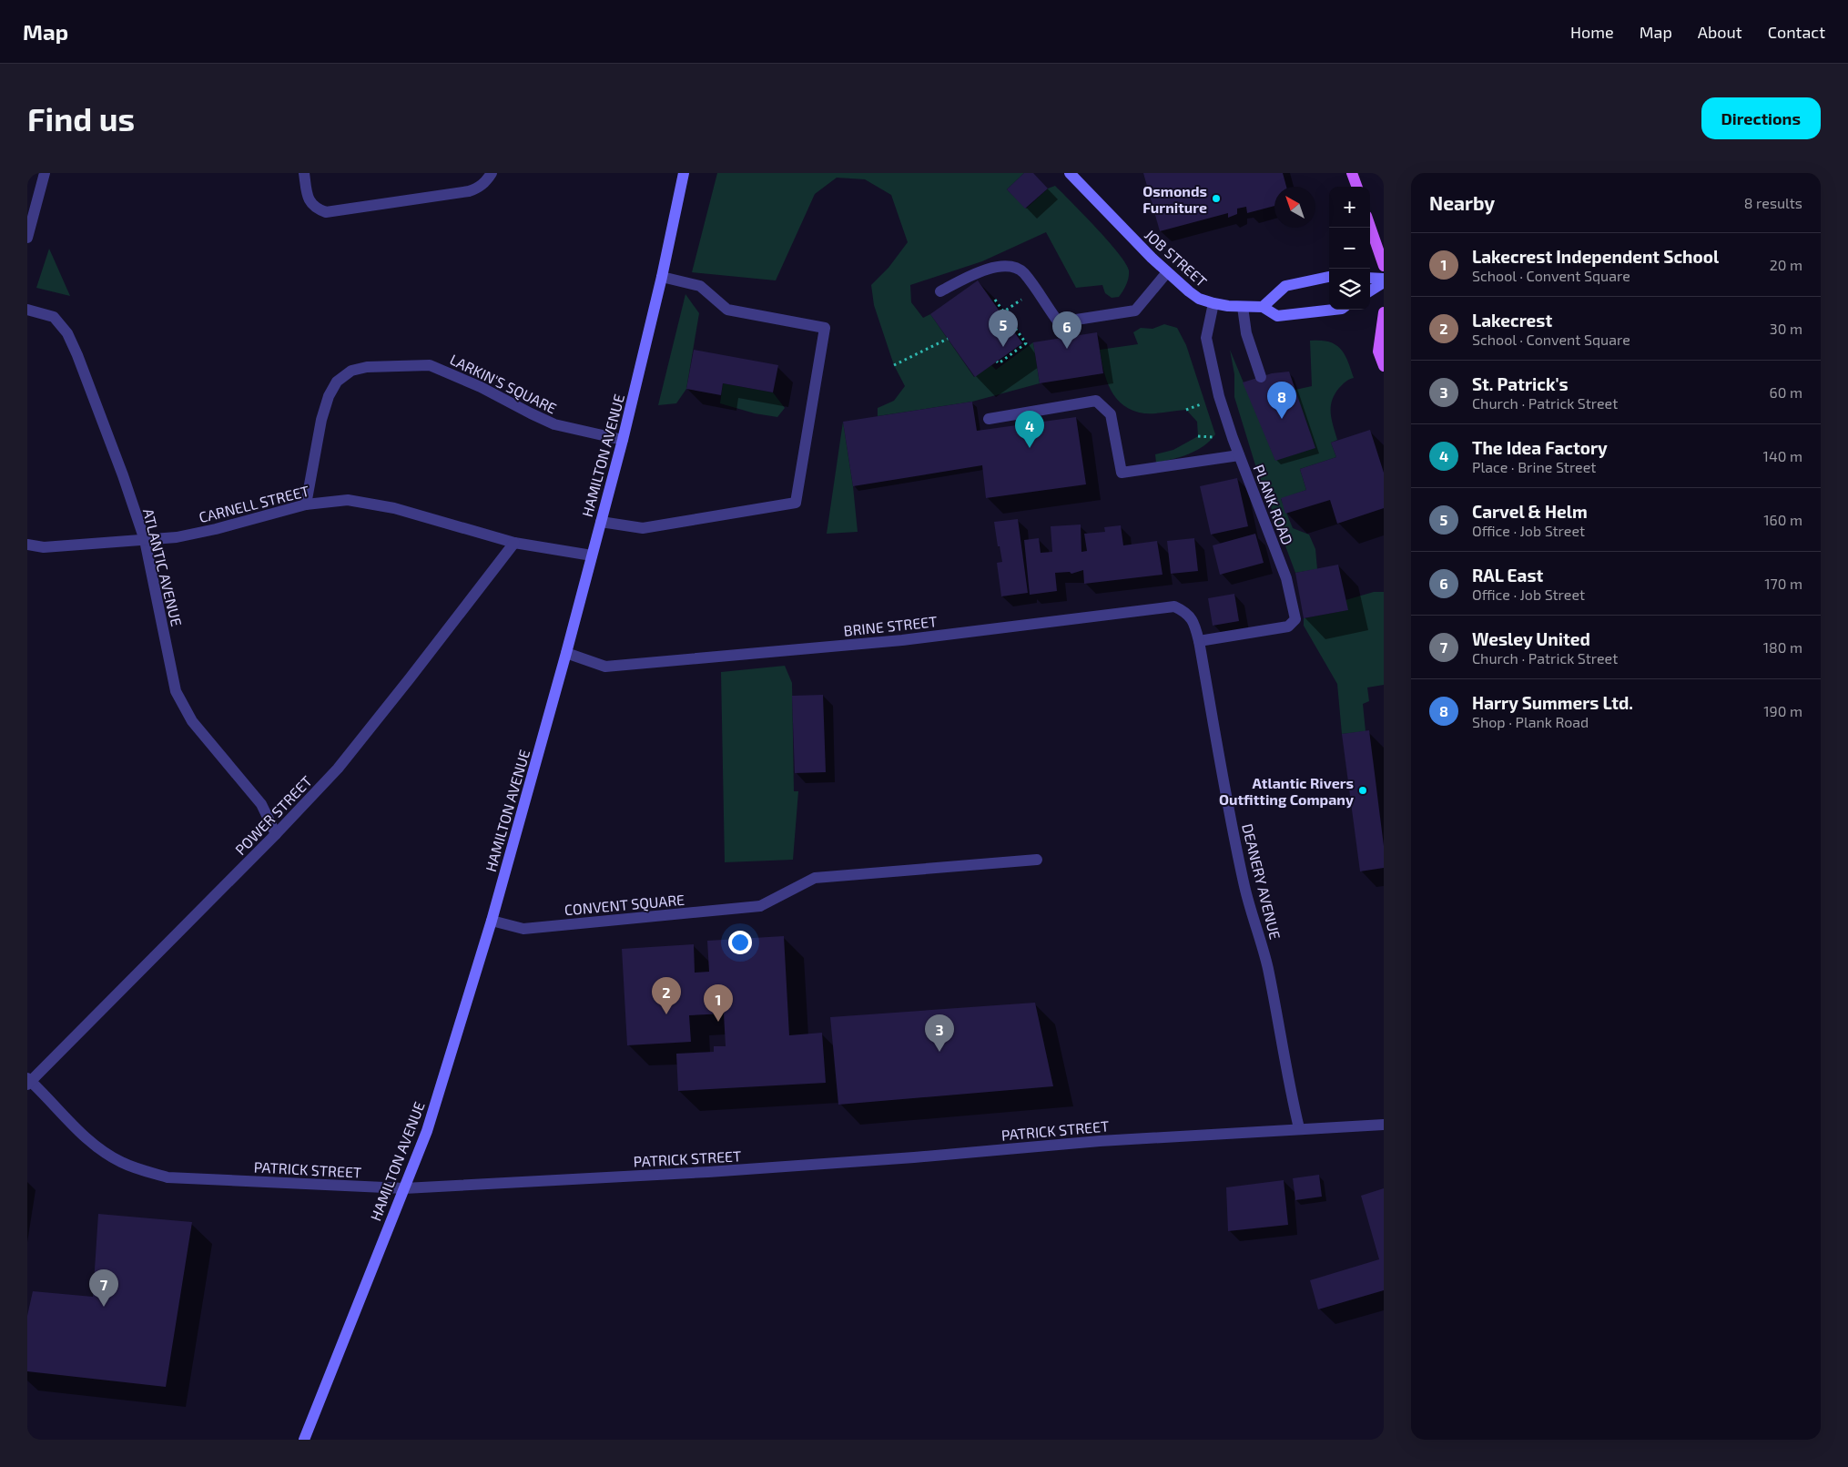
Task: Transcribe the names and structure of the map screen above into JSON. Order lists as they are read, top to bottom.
{
  "streets": {
    "street": [
      "JOB STREET",
      "LARKIN'S SQUARE",
      "HAMILTON AVENUE",
      "CARNELL STREET",
      "PLANK ROAD",
      "ATLANTIC AVENUE",
      "BRINE STREET",
      "POWER STREET",
      "DEANERY AVENUE",
      "CONVENT SQUARE",
      "PATRICK STREET"
    ]
  },
  "crossings": [
    ["JOB STREET", "PLANK ROAD"],
    ["LARKIN'S SQUARE", "HAMILTON AVENUE"],
    ["LARKIN'S SQUARE", "CARNELL STREET"],
    ["HAMILTON AVENUE", "CARNELL STREET"],
    ["HAMILTON AVENUE", "BRINE STREET"],
    ["HAMILTON AVENUE", "CONVENT SQUARE"],
    ["HAMILTON AVENUE", "PATRICK STREET"],
    ["CARNELL STREET", "ATLANTIC AVENUE"],
    ["CARNELL STREET", "POWER STREET"],
    ["PLANK ROAD", "BRINE STREET"],
    ["PLANK ROAD", "DEANERY AVENUE"],
    ["ATLANTIC AVENUE", "POWER STREET"],
    ["BRINE STREET", "DEANERY AVENUE"],
    ["POWER STREET", "PATRICK STREET"],
    ["DEANERY AVENUE", "PATRICK STREET"]
  ],
  "places": ["Osmonds Furniture", "Atlantic Rivers Outfitting Company"],
  "north": "top left",
  "page": {
    "header": "Map",
    "nav": [
      "Home",
      "Map",
      "About",
      "Contact"
    ],
    "buttons": "Directions",
    "title": "Find us",
    "heading": ["Nearby", "8 results"],
    "map_buttons": ["+", "−"],
    "list": [
      {
        "mark": "1",
        "name": "Lakecrest Independent School",
        "note": "School · Convent Square",
        "value": "20 m"
      },
      {
        "mark": "2",
        "name": "Lakecrest",
        "note": "School · Convent Square",
        "value": "30 m"
      },
      {
        "mark": "3",
        "name": "St. Patrick's",
        "note": "Church · Patrick Street",
        "value": "60 m"
      },
      {
        "mark": "4",
        "name": "The Idea Factory",
        "note": "Place · Brine Street",
        "value": "140 m"
      },
      {
        "mark": "5",
        "name": "Carvel & Helm",
        "note": "Office · Job Street",
        "value": "160 m"
      },
      {
        "mark": "6",
        "name": "RAL East",
        "note": "Office · Job Street",
        "value": "170 m"
      },
      {
        "mark": "7",
        "name": "Wesley United",
        "note": "Church · Patrick Street",
        "value": "180 m"
      },
      {
        "mark": "8",
        "name": "Harry Summers Ltd.",
        "note": "Shop · Plank Road",
        "value": "190 m"
      }
    ],
    "pins": [
      "5",
      "6",
      "8",
      "4",
      "2",
      "1",
      "3",
      "7"
    ]
  }
}
